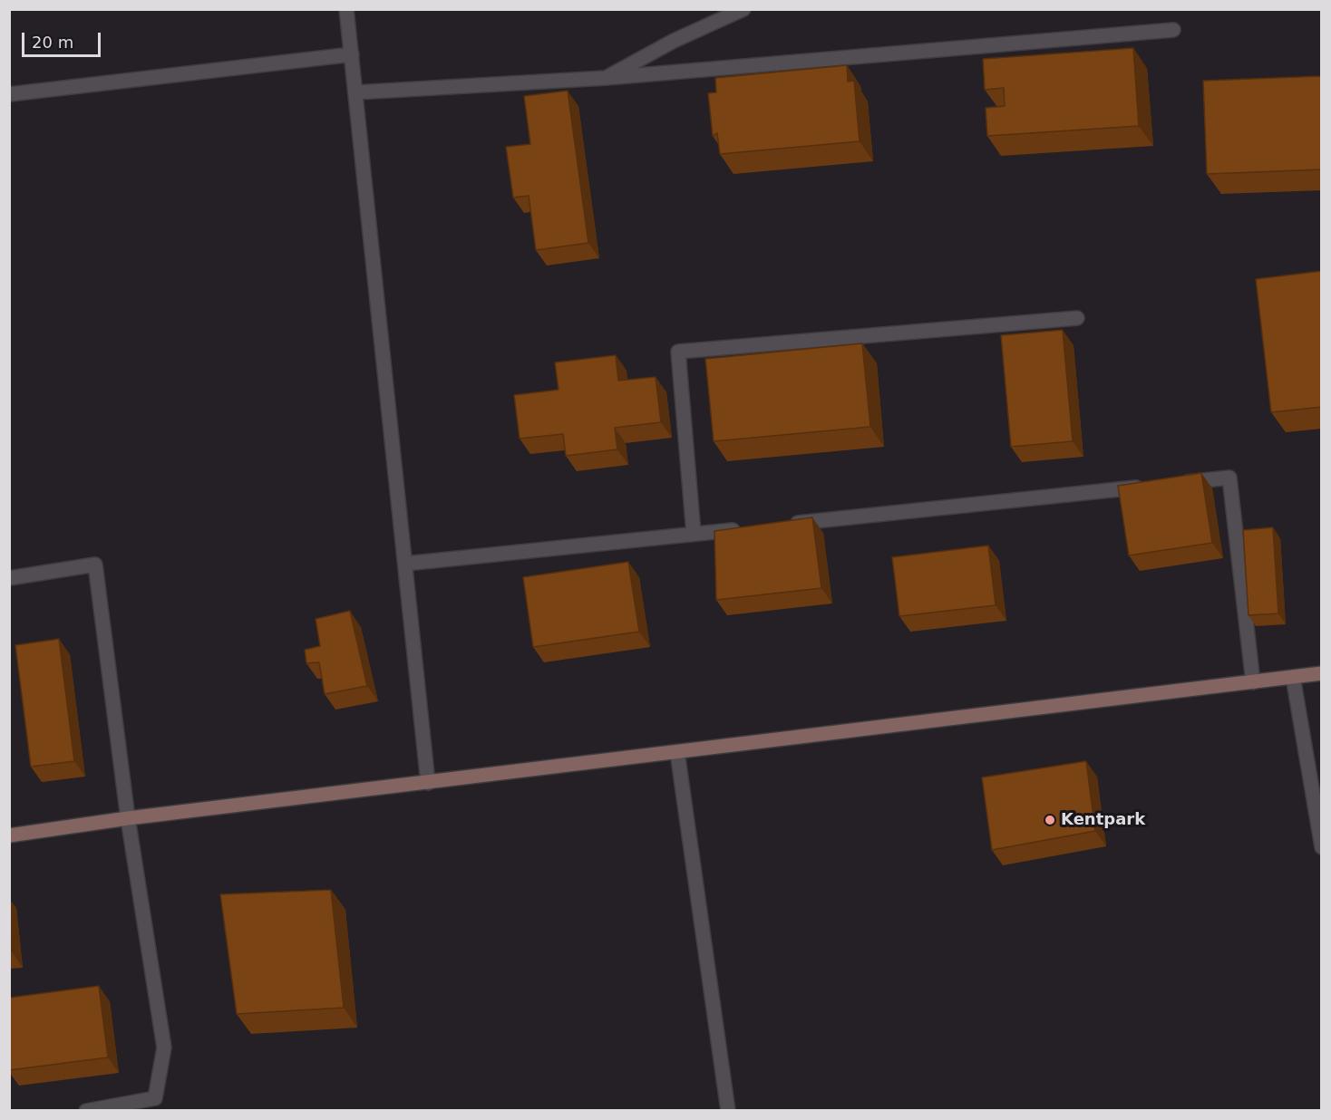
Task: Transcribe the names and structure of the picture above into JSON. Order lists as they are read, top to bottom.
{
  "places": ["Kentpark"],
  "scale_bar": "20 m"
}
